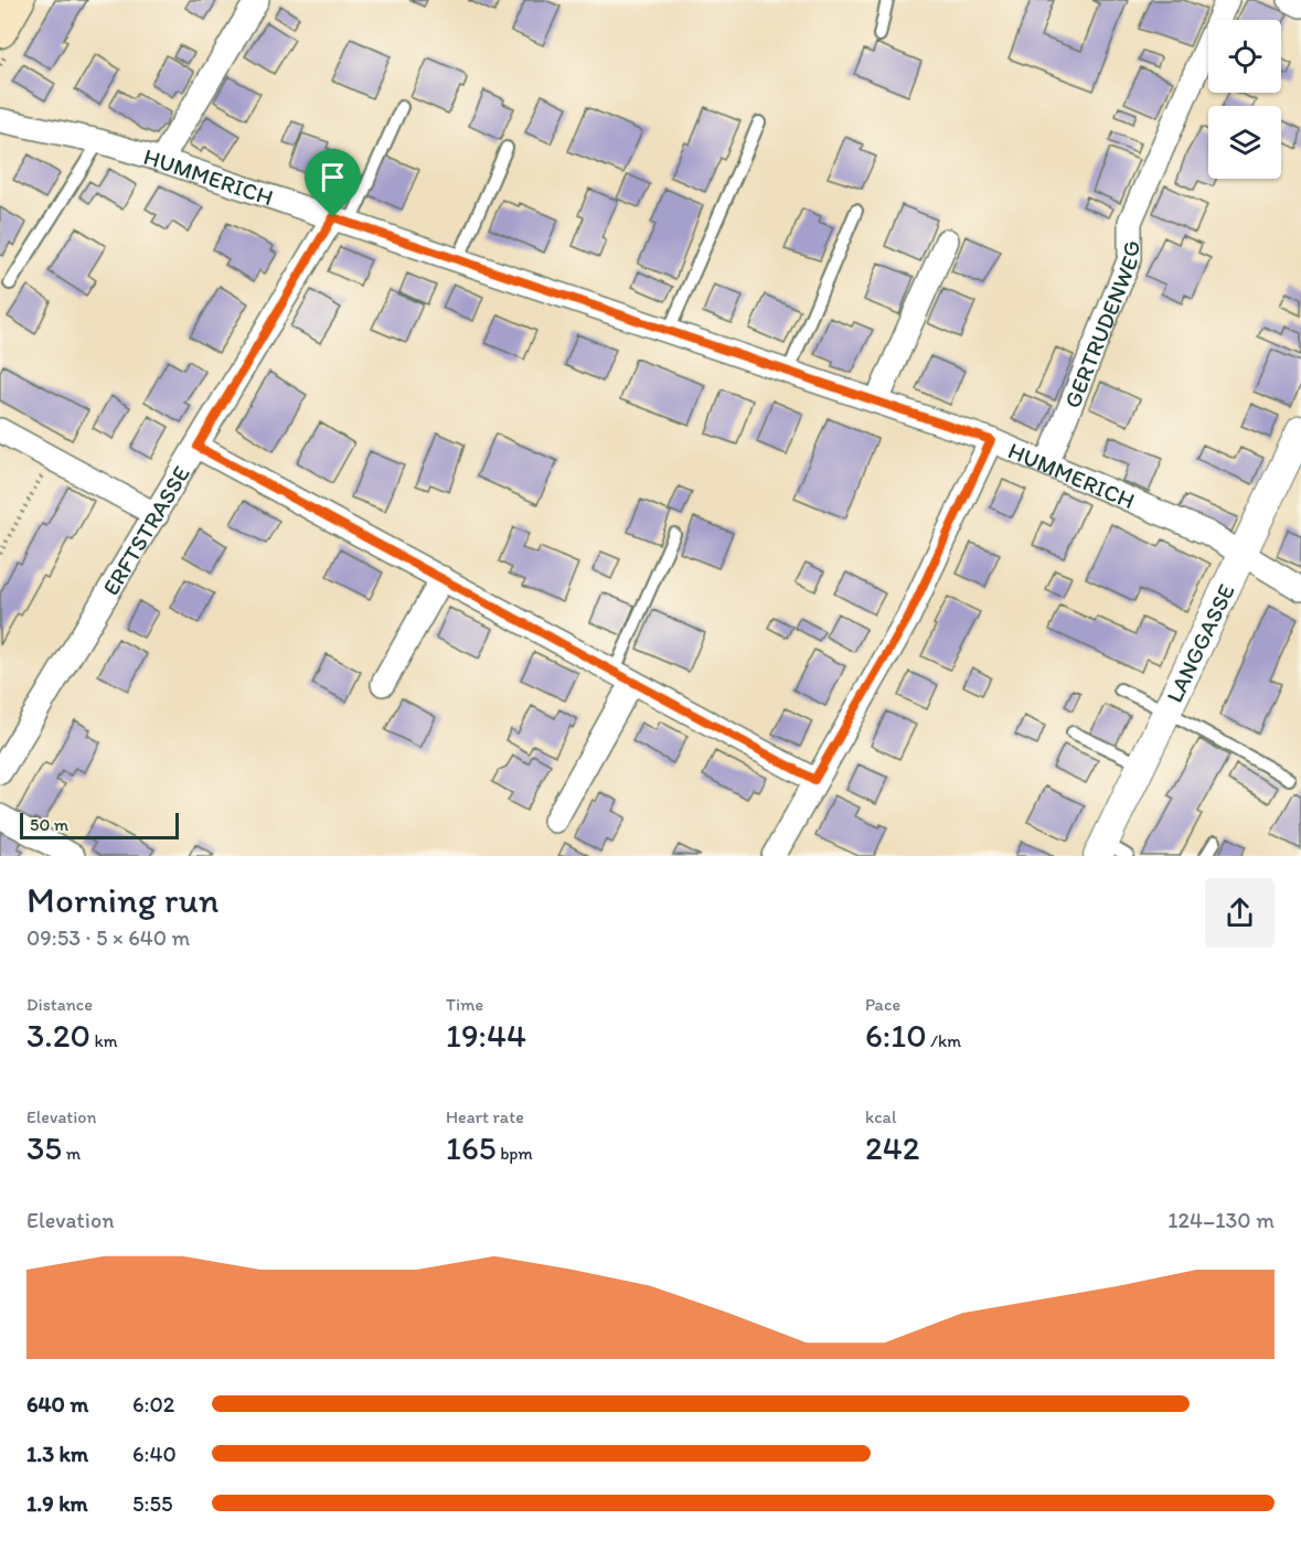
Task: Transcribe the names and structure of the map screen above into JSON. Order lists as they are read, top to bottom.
{
  "streets": {
    "street": [
      "HUMMERICH",
      "GERTRUDENWEG",
      "ERFTSTRASSE",
      "LANGGASSE"
    ]
  },
  "crossings": [
    ["HUMMERICH", "GERTRUDENWEG"],
    ["HUMMERICH", "ERFTSTRASSE"],
    ["HUMMERICH", "LANGGASSE"]
  ],
  "scale_bar": "50 m",
  "page": {
    "scale": "50 m",
    "heading": ["Morning run", "09:53 · 5 × 640 m"],
    "stats": [
      ["Distance", "3.20 km"],
      ["Time", "19:44"],
      ["Pace", "6:10 /km"],
      ["Elevation", "35 m"],
      ["Heart rate", "165 bpm"],
      ["kcal", "242"]
    ],
    "chart": ["Elevation", "124–130 m"],
    "list": [
      {
        "name": "640 m",
        "note": "6:02"
      },
      {
        "name": "1.3 km",
        "note": "6:40"
      },
      {
        "name": "1.9 km",
        "note": "5:55"
      }
    ]
  }
}
